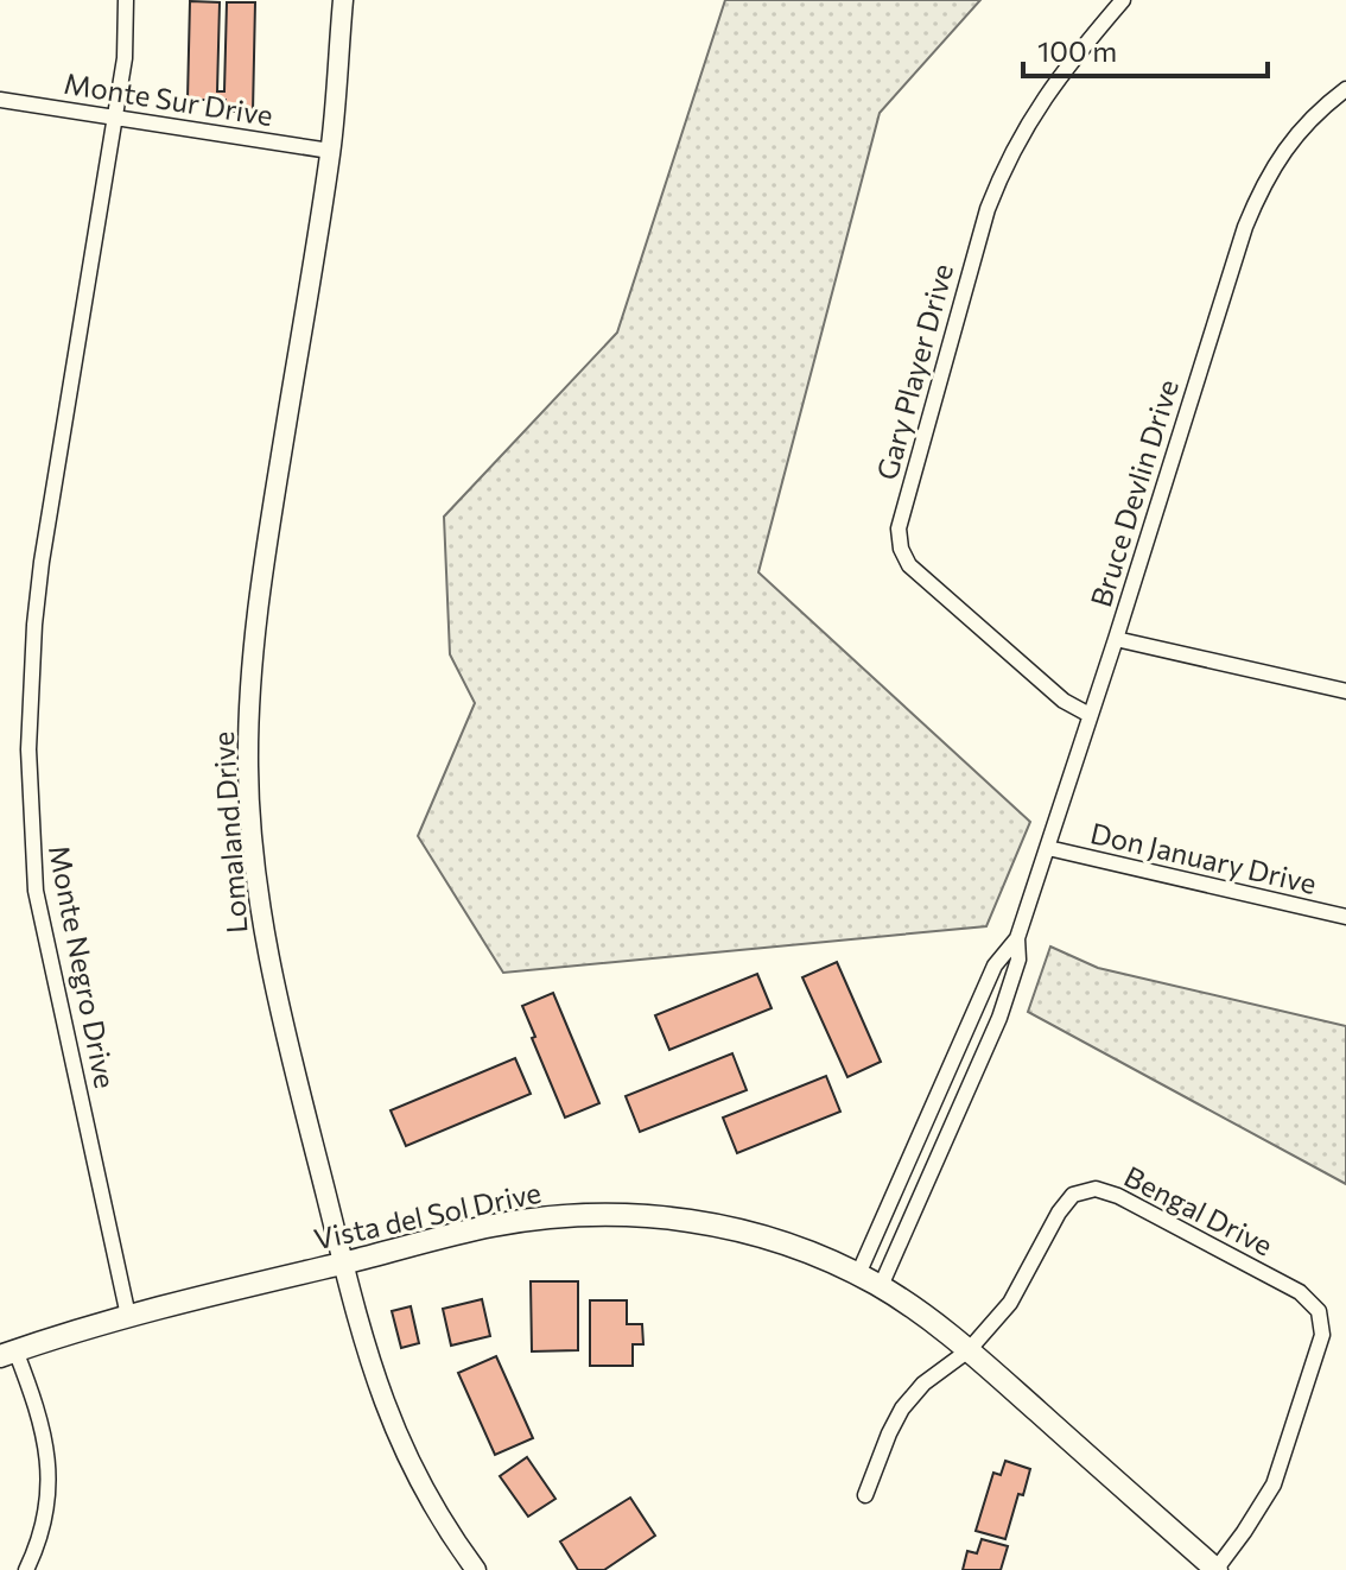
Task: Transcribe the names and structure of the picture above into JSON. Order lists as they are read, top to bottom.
{
  "streets": {
    "main road": ["Vista del Sol Drive"],
    "street": [
      "Monte Sur Drive",
      "Gary Player Drive",
      "Bruce Devlin Drive",
      "Lomaland Drive",
      "Don January Drive",
      "Monte Negro Drive",
      "Bengal Drive"
    ]
  },
  "crossings": [
    ["Monte Sur Drive", "Lomaland Drive"],
    ["Monte Sur Drive", "Monte Negro Drive"],
    ["Gary Player Drive", "Bruce Devlin Drive"],
    ["Bruce Devlin Drive", "Don January Drive"],
    ["Bruce Devlin Drive", "Vista del Sol Drive"],
    ["Lomaland Drive", "Vista del Sol Drive"],
    ["Monte Negro Drive", "Vista del Sol Drive"],
    ["Bengal Drive", "Vista del Sol Drive"]
  ],
  "scale_bar": "100 m"
}
